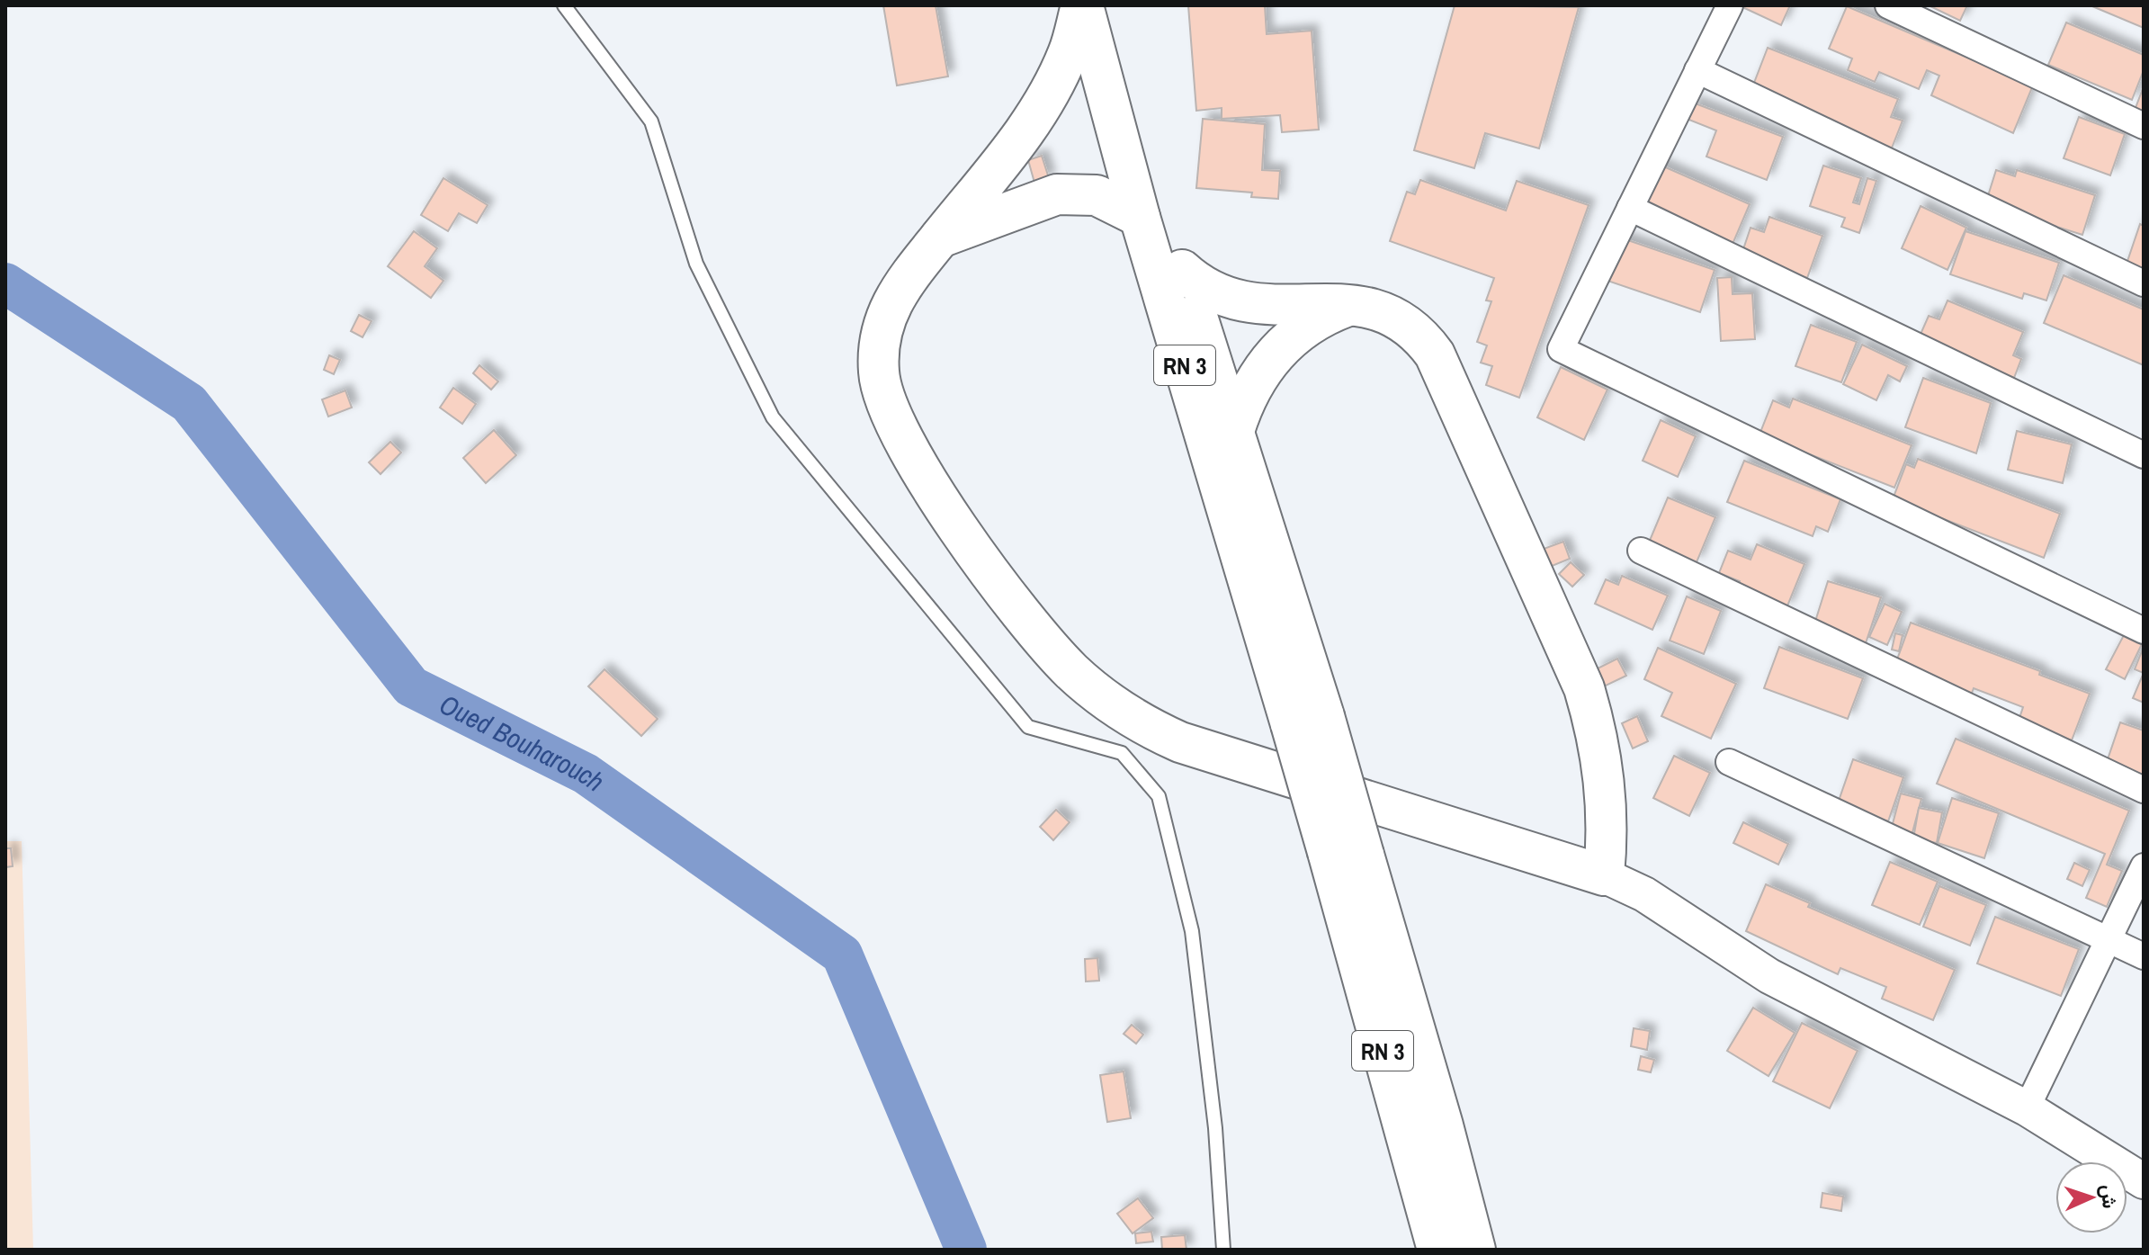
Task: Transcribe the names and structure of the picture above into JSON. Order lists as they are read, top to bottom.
{
  "streets": {
    "highway": ["RN 3"]
  },
  "water": ["Oued Bouharouch"],
  "north": "right"
}
